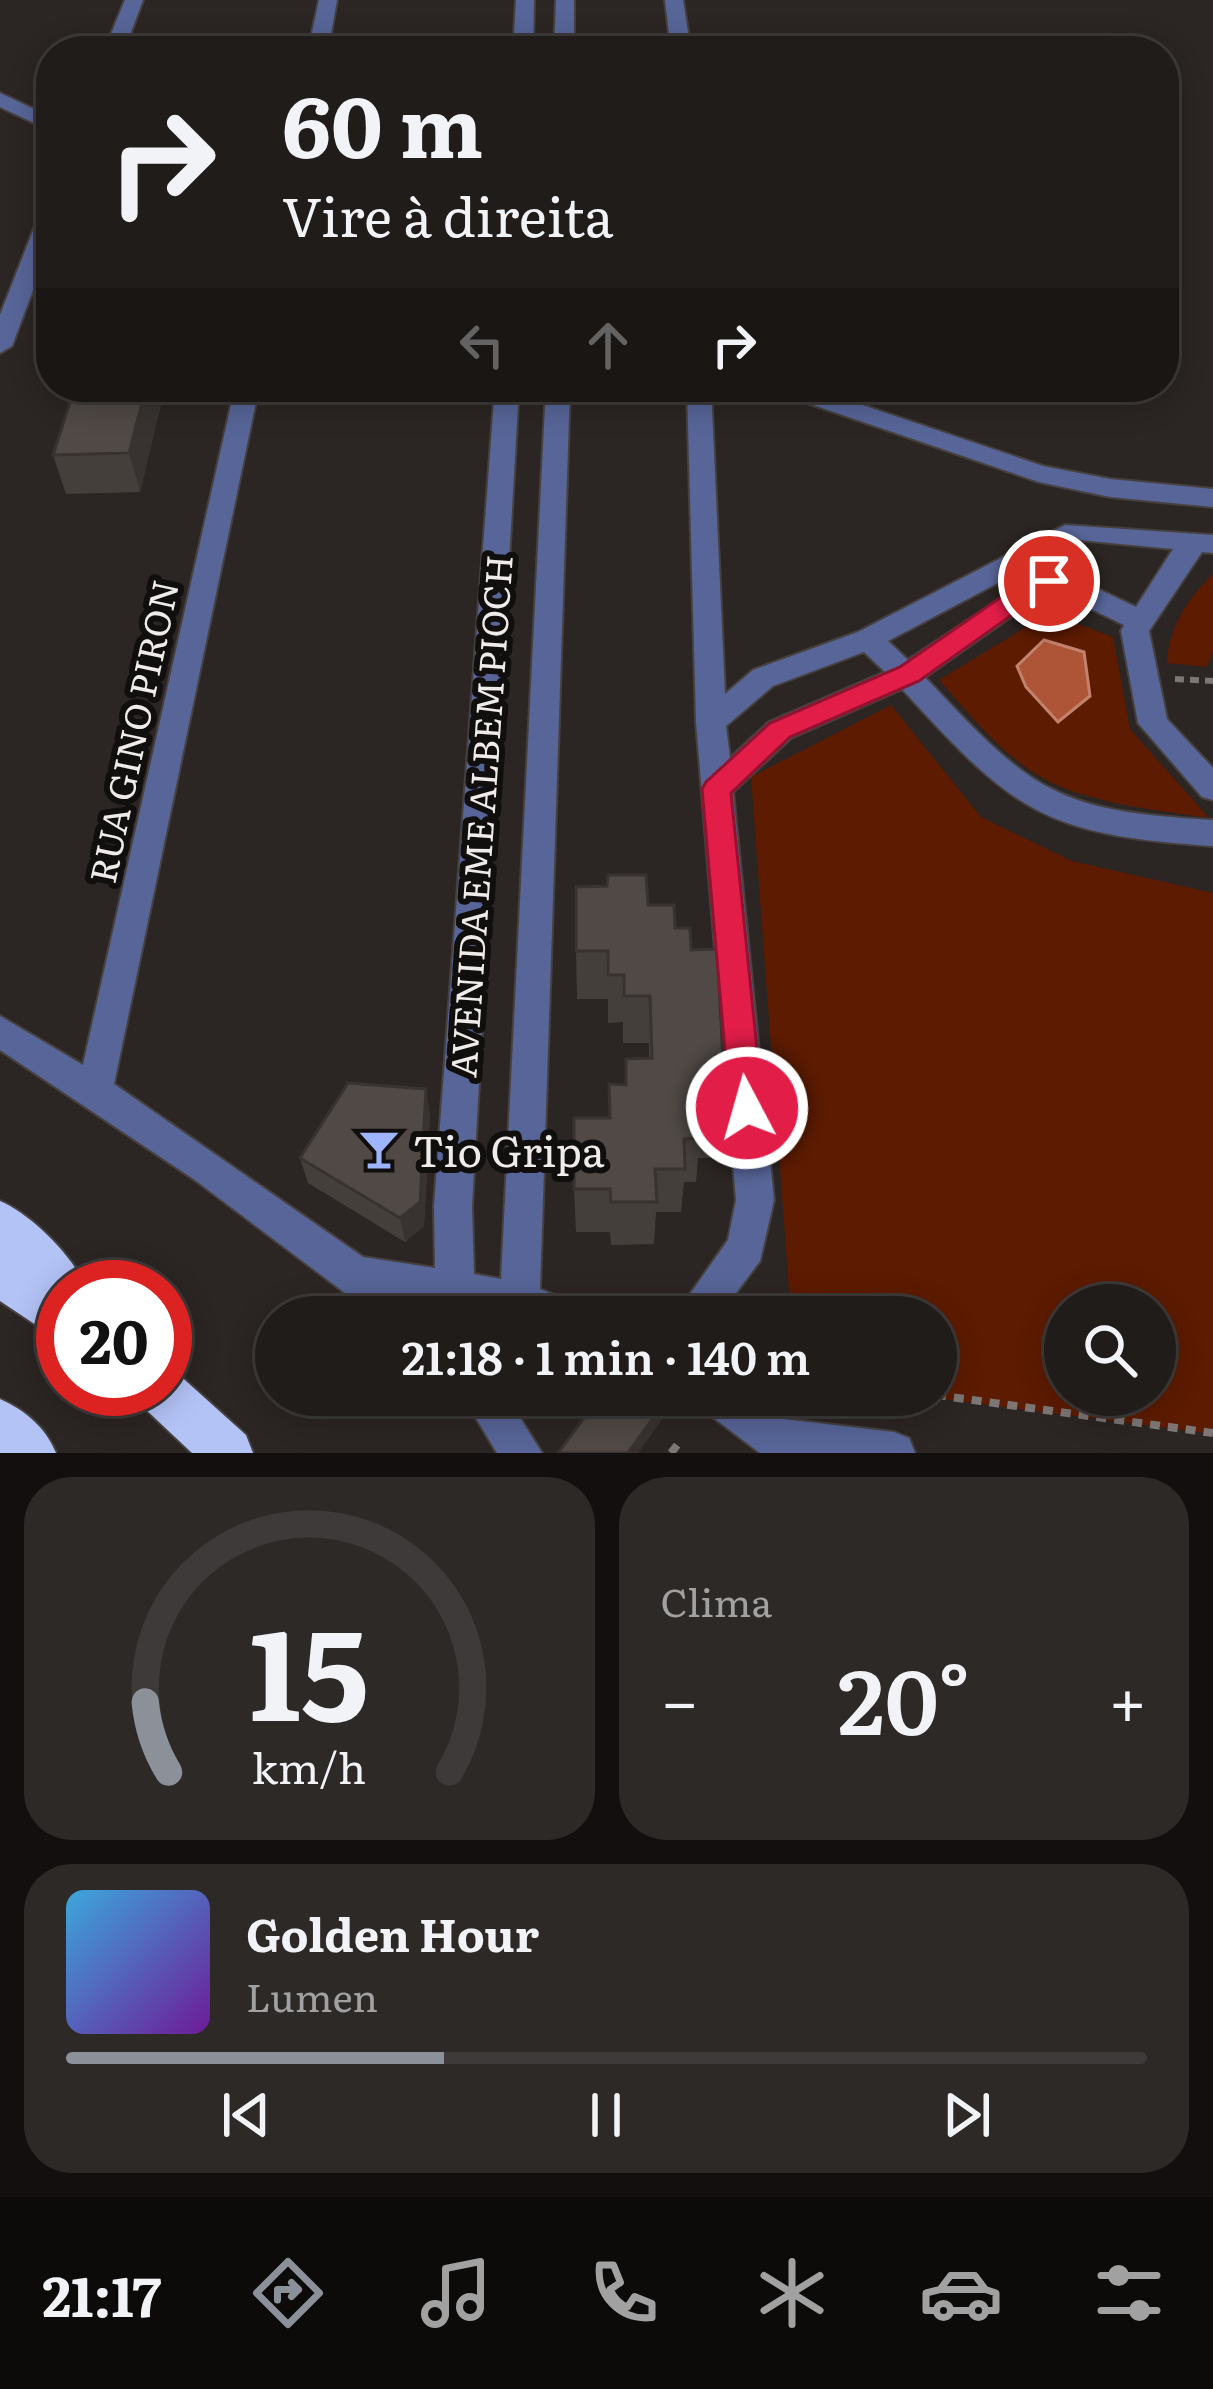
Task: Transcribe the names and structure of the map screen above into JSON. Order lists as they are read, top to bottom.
{
  "streets": {
    "street": ["RUA GINO PIRON", "AVENIDA EME ALBEM PIOCH"]
  },
  "places": {
    "bar": ["Tio Gripa"]
  },
  "page": {
    "turn": ["60 m", "Vire à direita"],
    "limit": "20",
    "trip": "21:18 · 1 min · 140 m",
    "tile": "Clima",
    "heat": ["−", "20°", "+"],
    "song": ["Golden Hour", "Lumen"],
    "tabs": "21:17",
    "gauge": ["15", "km/h"]
  }
}
